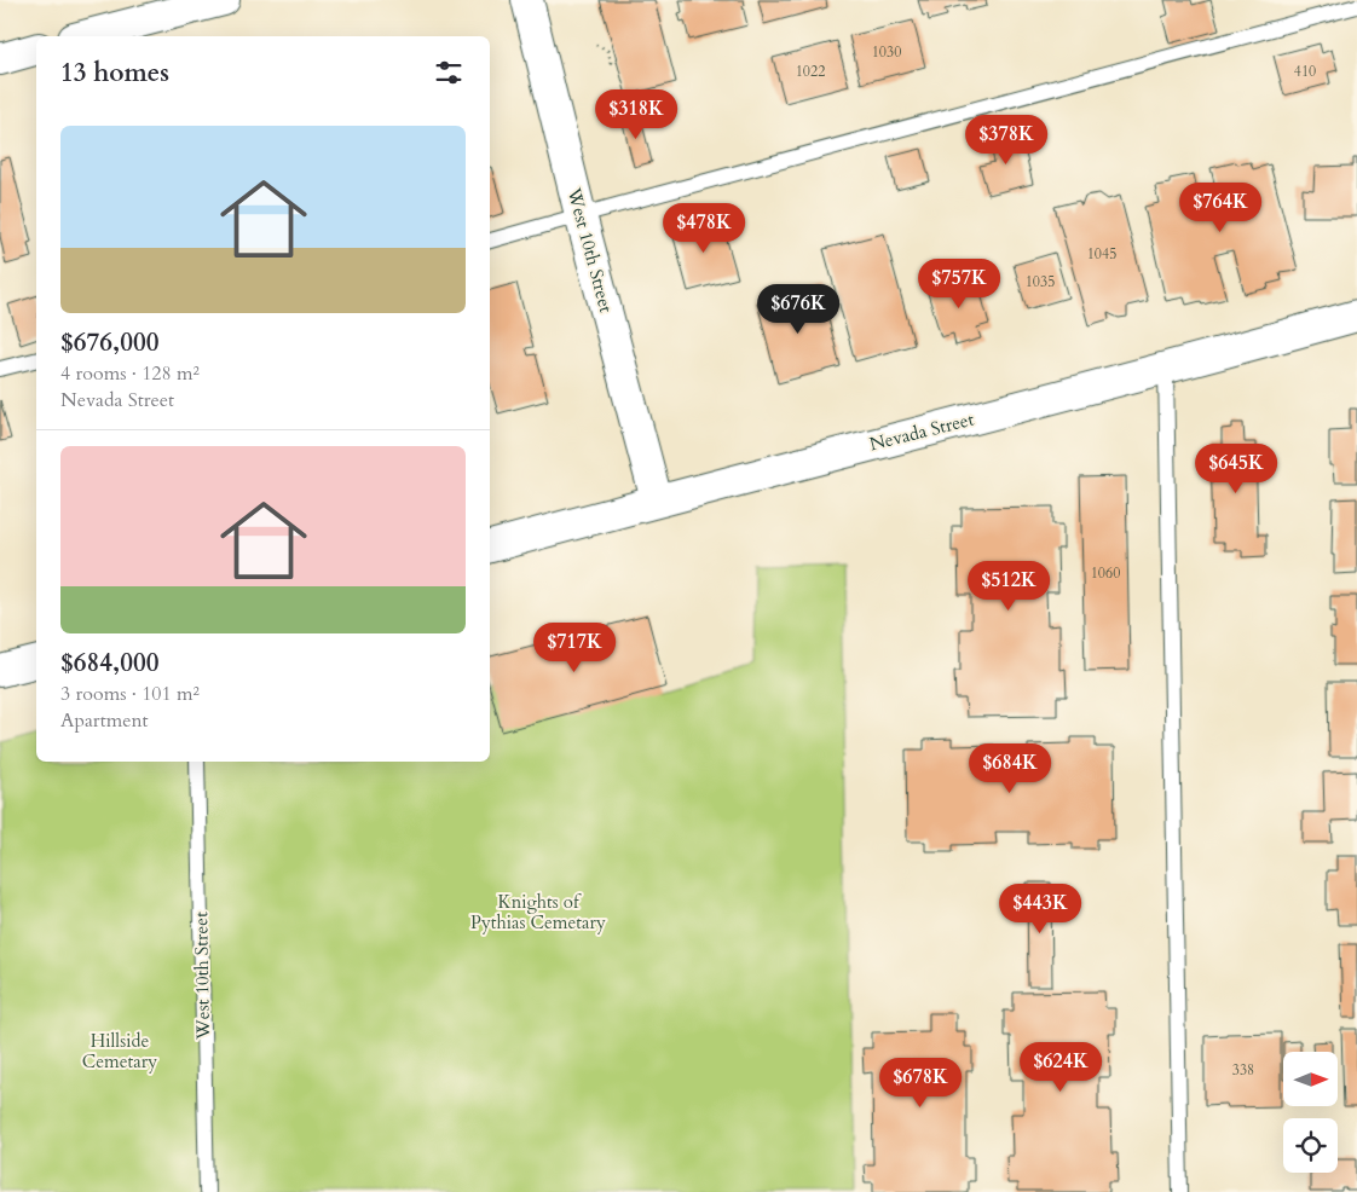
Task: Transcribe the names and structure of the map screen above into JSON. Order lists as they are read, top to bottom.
{
  "streets": {
    "street": ["West 10th Street", "Nevada Street"]
  },
  "crossings": [
    ["West 10th Street", "Nevada Street"]
  ],
  "parks": ["Knights of Pythias Cemetary", "Hillside Cemetary"],
  "house_numbers": [
    "1030",
    "1022",
    "410",
    "1045",
    "1035",
    "1060",
    "338"
  ],
  "north": "right",
  "page": {
    "heading": "13 homes",
    "price": [
      "$318K",
      "$378K",
      "$764K",
      "$478K",
      "$757K",
      "$676K",
      "$645K",
      "$512K",
      "$717K",
      "$684K",
      "$443K",
      "$624K",
      "$678K"
    ],
    "list": [
      {
        "name": "$676,000",
        "note": "4 rooms · 128 m² · Nevada Street"
      },
      {
        "name": "$684,000",
        "note": "3 rooms · 101 m² · Apartment"
      }
    ]
  }
}
